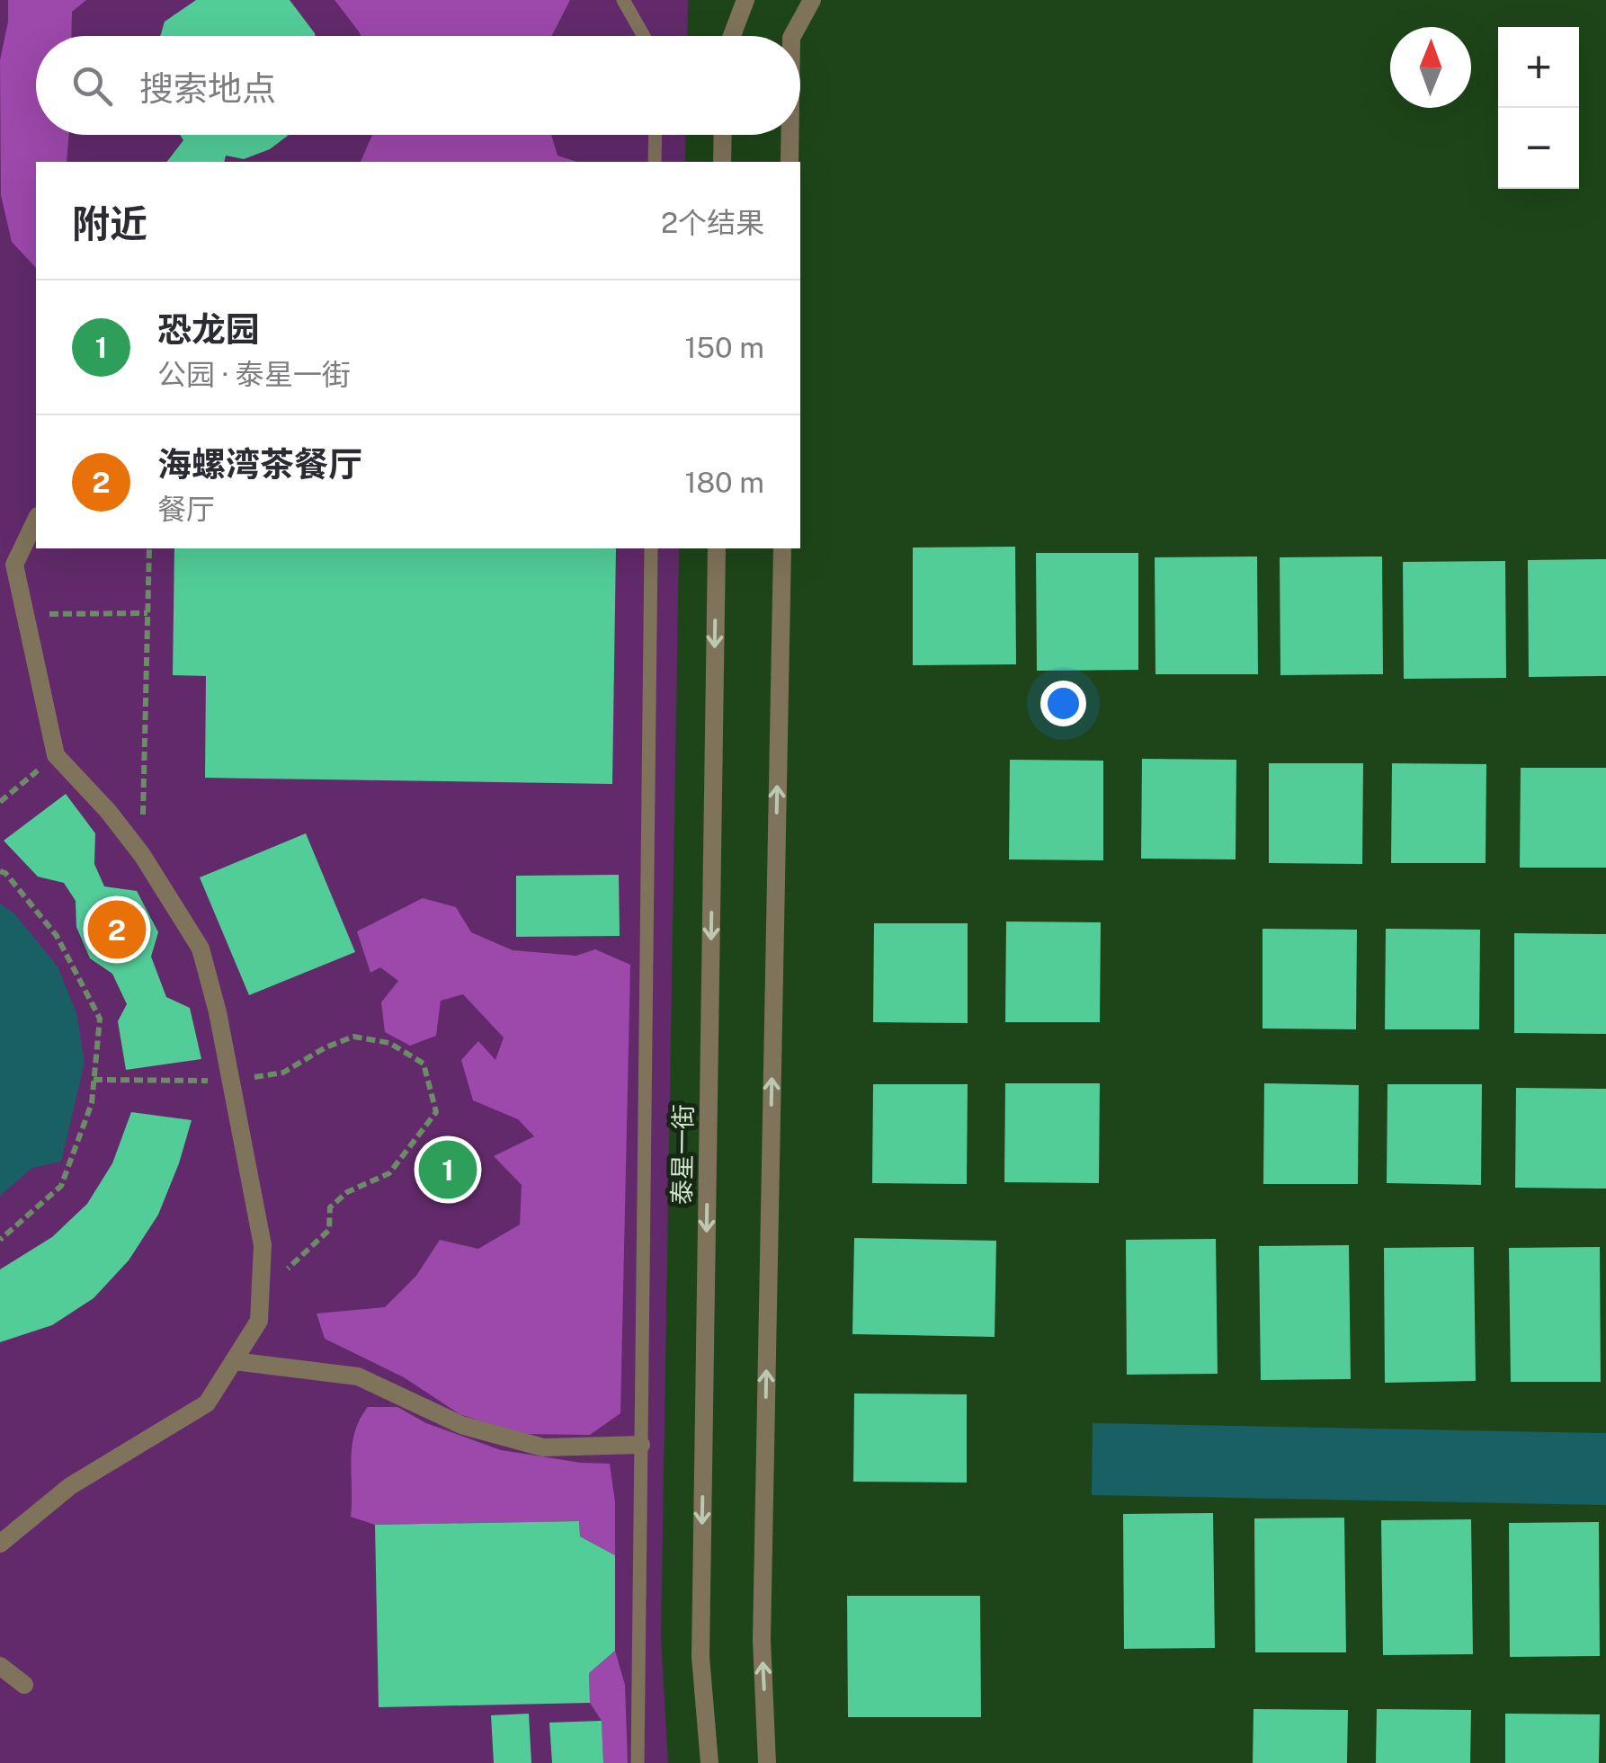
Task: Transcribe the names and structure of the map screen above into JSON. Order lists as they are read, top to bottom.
{
  "streets": {
    "street": ["泰星一街"]
  },
  "north": "top",
  "page": {
    "map_buttons": ["+", "−"],
    "search": "搜索地点",
    "heading": ["附近", "2个结果"],
    "list": [
      {
        "mark": "1",
        "name": "恐龙园",
        "note": "公园 · 泰星一街",
        "value": "150 m"
      },
      {
        "mark": "2",
        "name": "海螺湾茶餐厅",
        "note": "餐厅",
        "value": "180 m"
      }
    ],
    "pins": ["2", "1"]
  }
}
